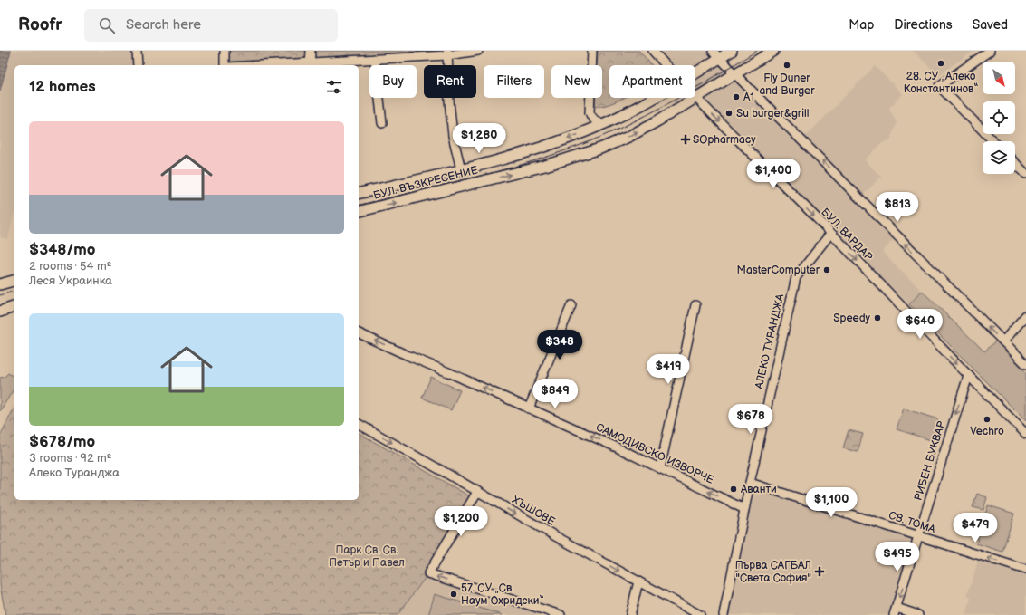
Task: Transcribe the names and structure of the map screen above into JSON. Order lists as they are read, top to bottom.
{
  "streets": {
    "main road": ["БУЛ. ВЪЗКРЕСЕНИЕ"],
    "street": [
      "БУЛ. ВАРДАР",
      "АЛЕКО ТУРАНДЖА",
      "САМОДИВСКО ИЗВОРЧЕ",
      "РИБЕН БУКВАР",
      "ХЪШОВЕ",
      "СВ. ТОМА"
    ]
  },
  "crossings": [
    ["БУЛ. ВЪЗКРЕСЕНИЕ", "БУЛ. ВАРДАР"],
    ["БУЛ. ВАРДАР", "АЛЕКО ТУРАНДЖА"],
    ["БУЛ. ВАРДАР", "РИБЕН БУКВАР"],
    ["АЛЕКО ТУРАНДЖА", "САМОДИВСКО ИЗВОРЧЕ"],
    ["АЛЕКО ТУРАНДЖА", "СВ. ТОМА"],
    ["РИБЕН БУКВАР", "СВ. ТОМА"]
  ],
  "one_way": [
    "САМОДИВСКО ИЗВОРЧЕ",
    "РИБЕН БУКВАР",
    "ХЪШОВЕ",
    "СВ. ТОМА"
  ],
  "parks": ["Парк Св. Св. Петър и Павел"],
  "places": {
    "other": [
      "28. СУ „Алеко Константинов“",
      "Fly Duner and Burger",
      "A1",
      "Su burger&grill",
      "MasterComputer",
      "Speedy",
      "Vechro",
      "Аванти",
      "57. СУ „Св. Наум Охридски“"
    ],
    "health": ["SOpharmacy", "Първа САГБАЛ \"Света София\""]
  },
  "north": "bottom right",
  "page": {
    "header": "Roofr",
    "search": "Search here",
    "nav": ["Map", "Directions", "Saved"],
    "chip": [
      "Buy",
      "Rent",
      "Filters",
      "New",
      "Apartment"
    ],
    "heading": "12 homes",
    "list": [
      {
        "name": "$348/mo",
        "note": "2 rooms · 54 m² · Леся Украинка"
      },
      {
        "name": "$678/mo",
        "note": "3 rooms · 92 m² · Алеко Туранджа"
      }
    ],
    "price": [
      "$1,280",
      "$1,400",
      "$813",
      "$640",
      "$348",
      "$419",
      "$849",
      "$678",
      "$1,100",
      "$1,200",
      "$479",
      "$495"
    ]
  }
}
